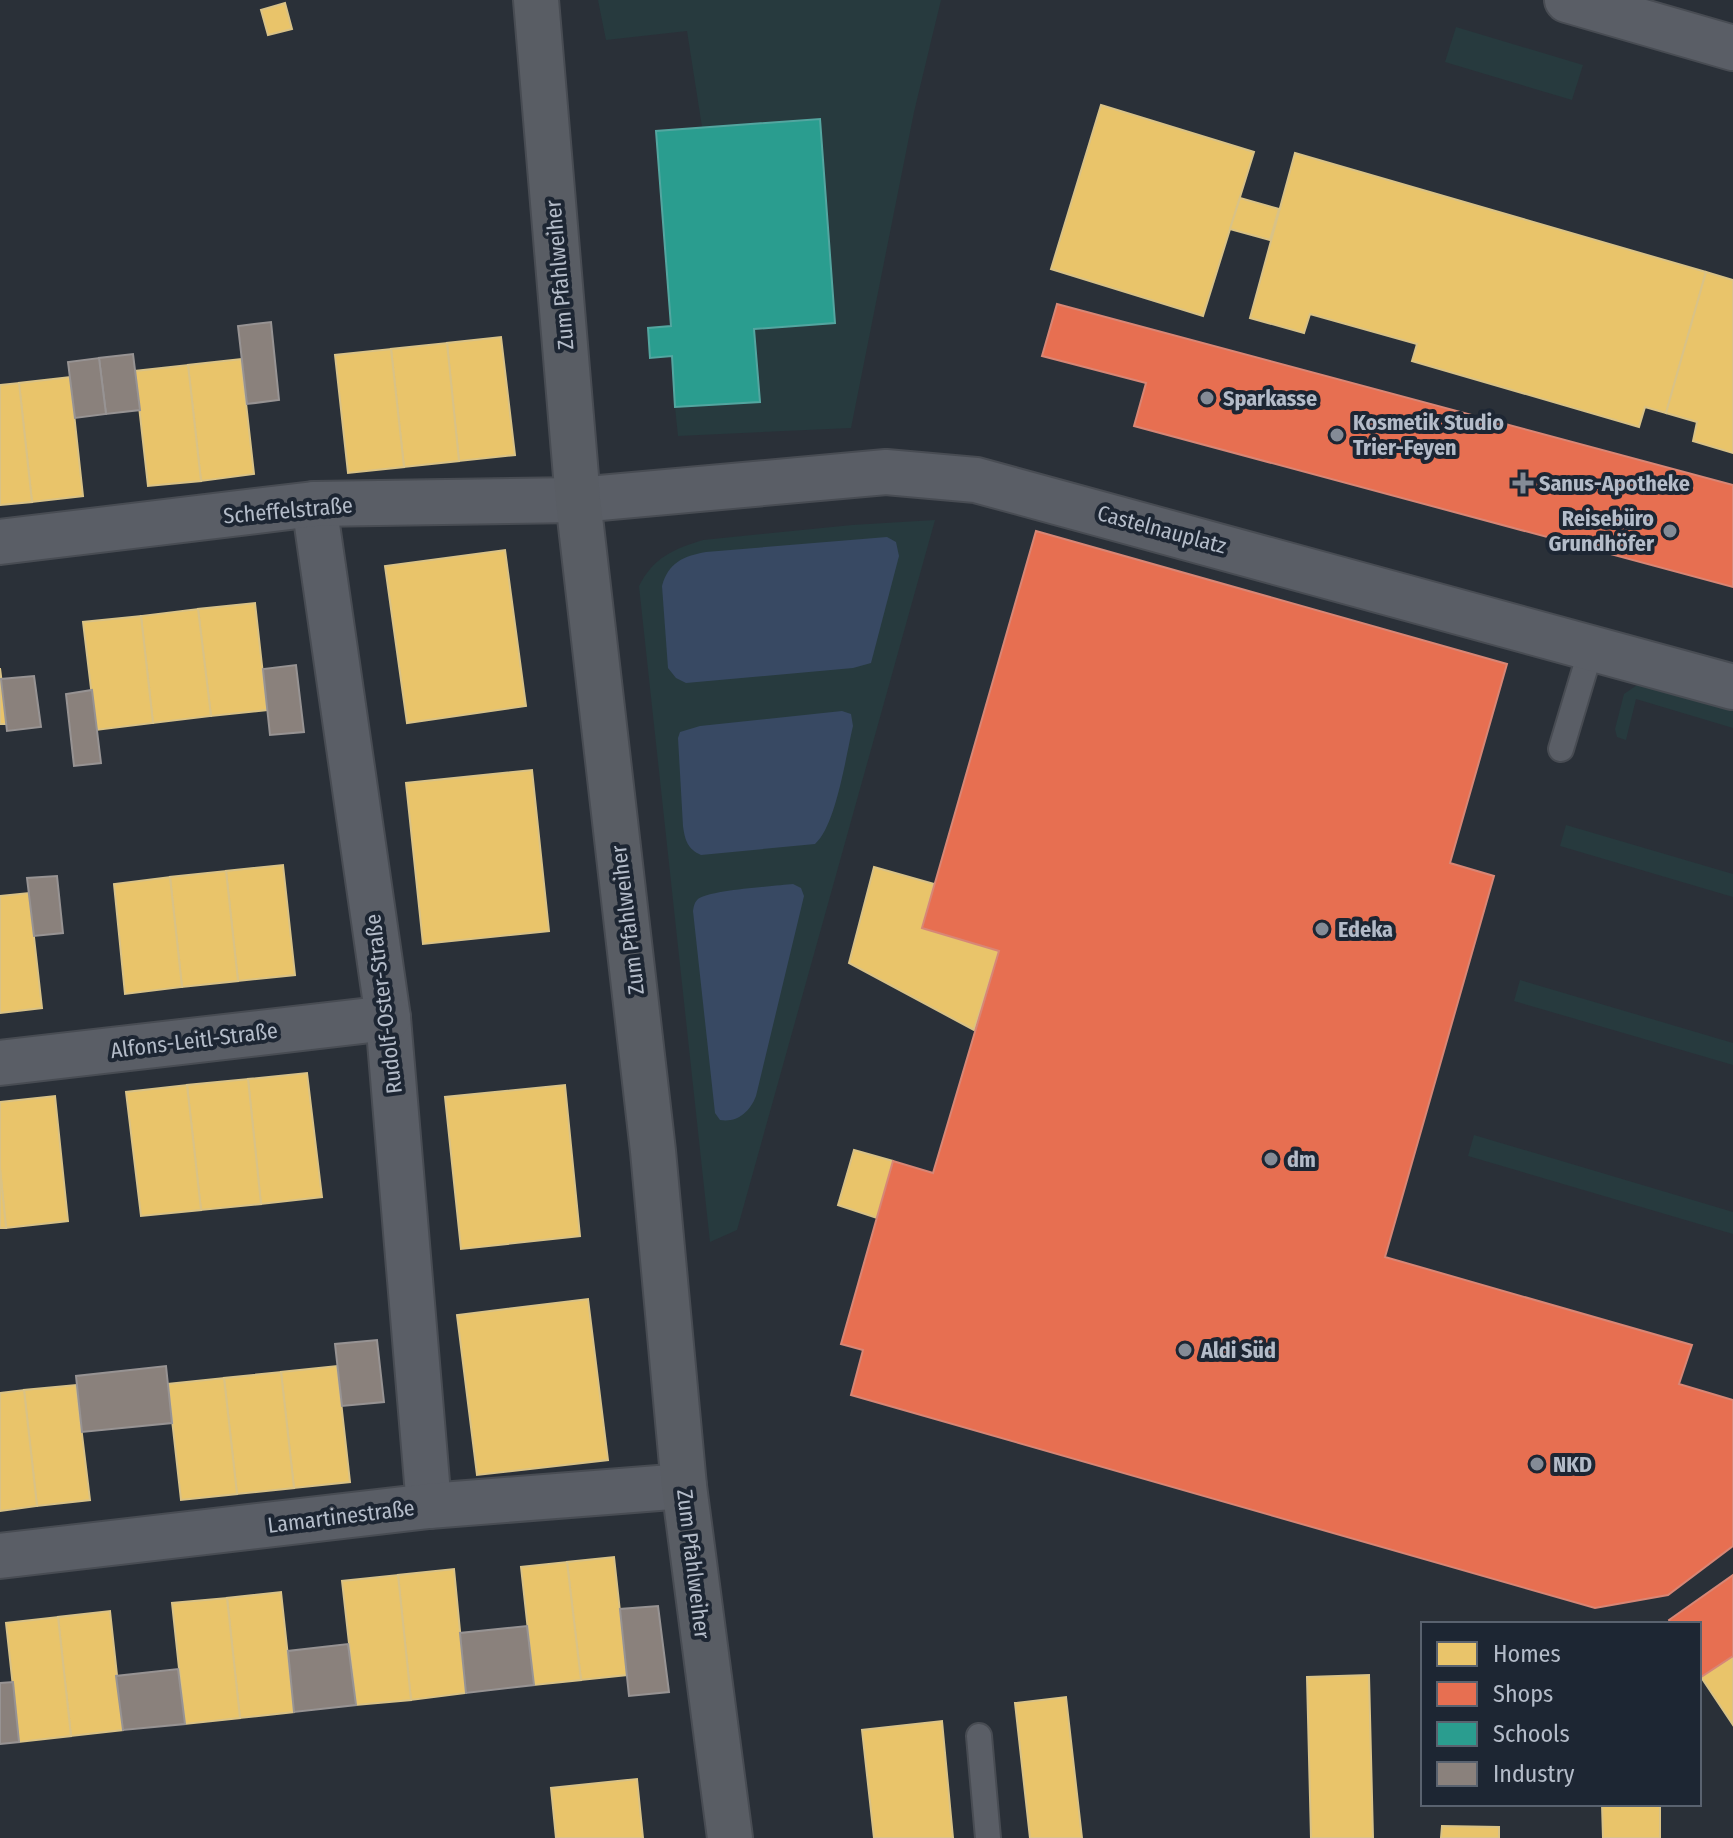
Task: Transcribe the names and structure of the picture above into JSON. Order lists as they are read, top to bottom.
{
  "streets": {
    "street": [
      "Zum Pfahlweiher",
      "Scheffelstraße",
      "Castelnauplatz",
      "Rudolf-Oster-Straße",
      "Alfons-Leitl-Straße",
      "Lamartinestraße"
    ]
  },
  "crossings": [
    ["Zum Pfahlweiher", "Scheffelstraße"],
    ["Zum Pfahlweiher", "Castelnauplatz"],
    ["Zum Pfahlweiher", "Lamartinestraße"],
    ["Scheffelstraße", "Castelnauplatz"],
    ["Scheffelstraße", "Rudolf-Oster-Straße"],
    ["Rudolf-Oster-Straße", "Alfons-Leitl-Straße"],
    ["Rudolf-Oster-Straße", "Lamartinestraße"]
  ],
  "places": {
    "other": [
      "Sparkasse",
      "Kosmetik Studio Trier-Feyen",
      "Reisebüro Grundhöfer",
      "Edeka",
      "dm",
      "Aldi Süd",
      "NKD"
    ],
    "health": ["Sanus-Apotheke"]
  },
  "legend": [
    "Homes",
    "Shops",
    "Schools",
    "Industry"
  ]
}
